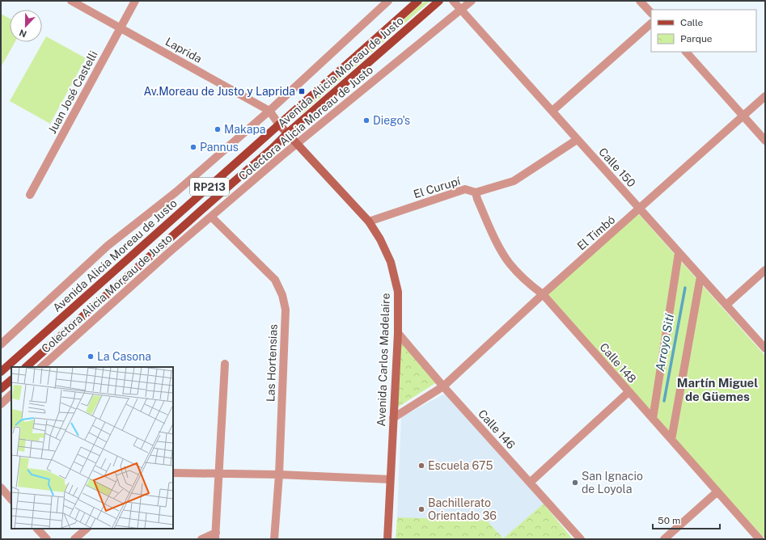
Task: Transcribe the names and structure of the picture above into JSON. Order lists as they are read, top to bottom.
{
  "streets": {
    "main road": ["Avenida Alicia Moreau de Justo", "RP213", "Avenida Carlos Madelaire"],
    "street": [
      "Laprida",
      "Juan José Castelli",
      "Colectora Alicia Moreau de Justo",
      "Calle 150",
      "El Curupí",
      "El Timbó",
      "Las Hortensias",
      "Calle 148",
      "Calle 146"
    ]
  },
  "crossings": [
    ["Laprida", "Avenida Alicia Moreau de Justo"],
    ["Laprida", "Juan José Castelli"],
    ["Laprida", "Avenida Carlos Madelaire"],
    ["Avenida Alicia Moreau de Justo", "Avenida Carlos Madelaire"],
    ["Colectora Alicia Moreau de Justo", "Calle 150"],
    ["Colectora Alicia Moreau de Justo", "Avenida Carlos Madelaire"],
    ["Colectora Alicia Moreau de Justo", "Las Hortensias"],
    ["Calle 150", "El Curupí"],
    ["Calle 150", "El Timbó"],
    ["El Curupí", "Avenida Carlos Madelaire"],
    ["El Curupí", "Calle 148"],
    ["El Timbó", "Avenida Carlos Madelaire"],
    ["El Timbó", "Calle 148"],
    ["El Timbó", "Calle 146"],
    ["Avenida Carlos Madelaire", "Calle 146"]
  ],
  "districts": ["Martín Miguel de Güemes"],
  "water": ["Arroyo Sití"],
  "places": {
    "transit": ["Av.Moreau de Justo y Laprida"],
    "other": [
      "Diego's",
      "Makapa",
      "Pannus",
      "La Casona",
      "Escuela 675",
      "San Ignacio de Loyola",
      "Bachillerato Orientado 36"
    ]
  },
  "legend": ["Calle", "Parque"],
  "scale_bar": "50 m",
  "north": "bottom"
}
